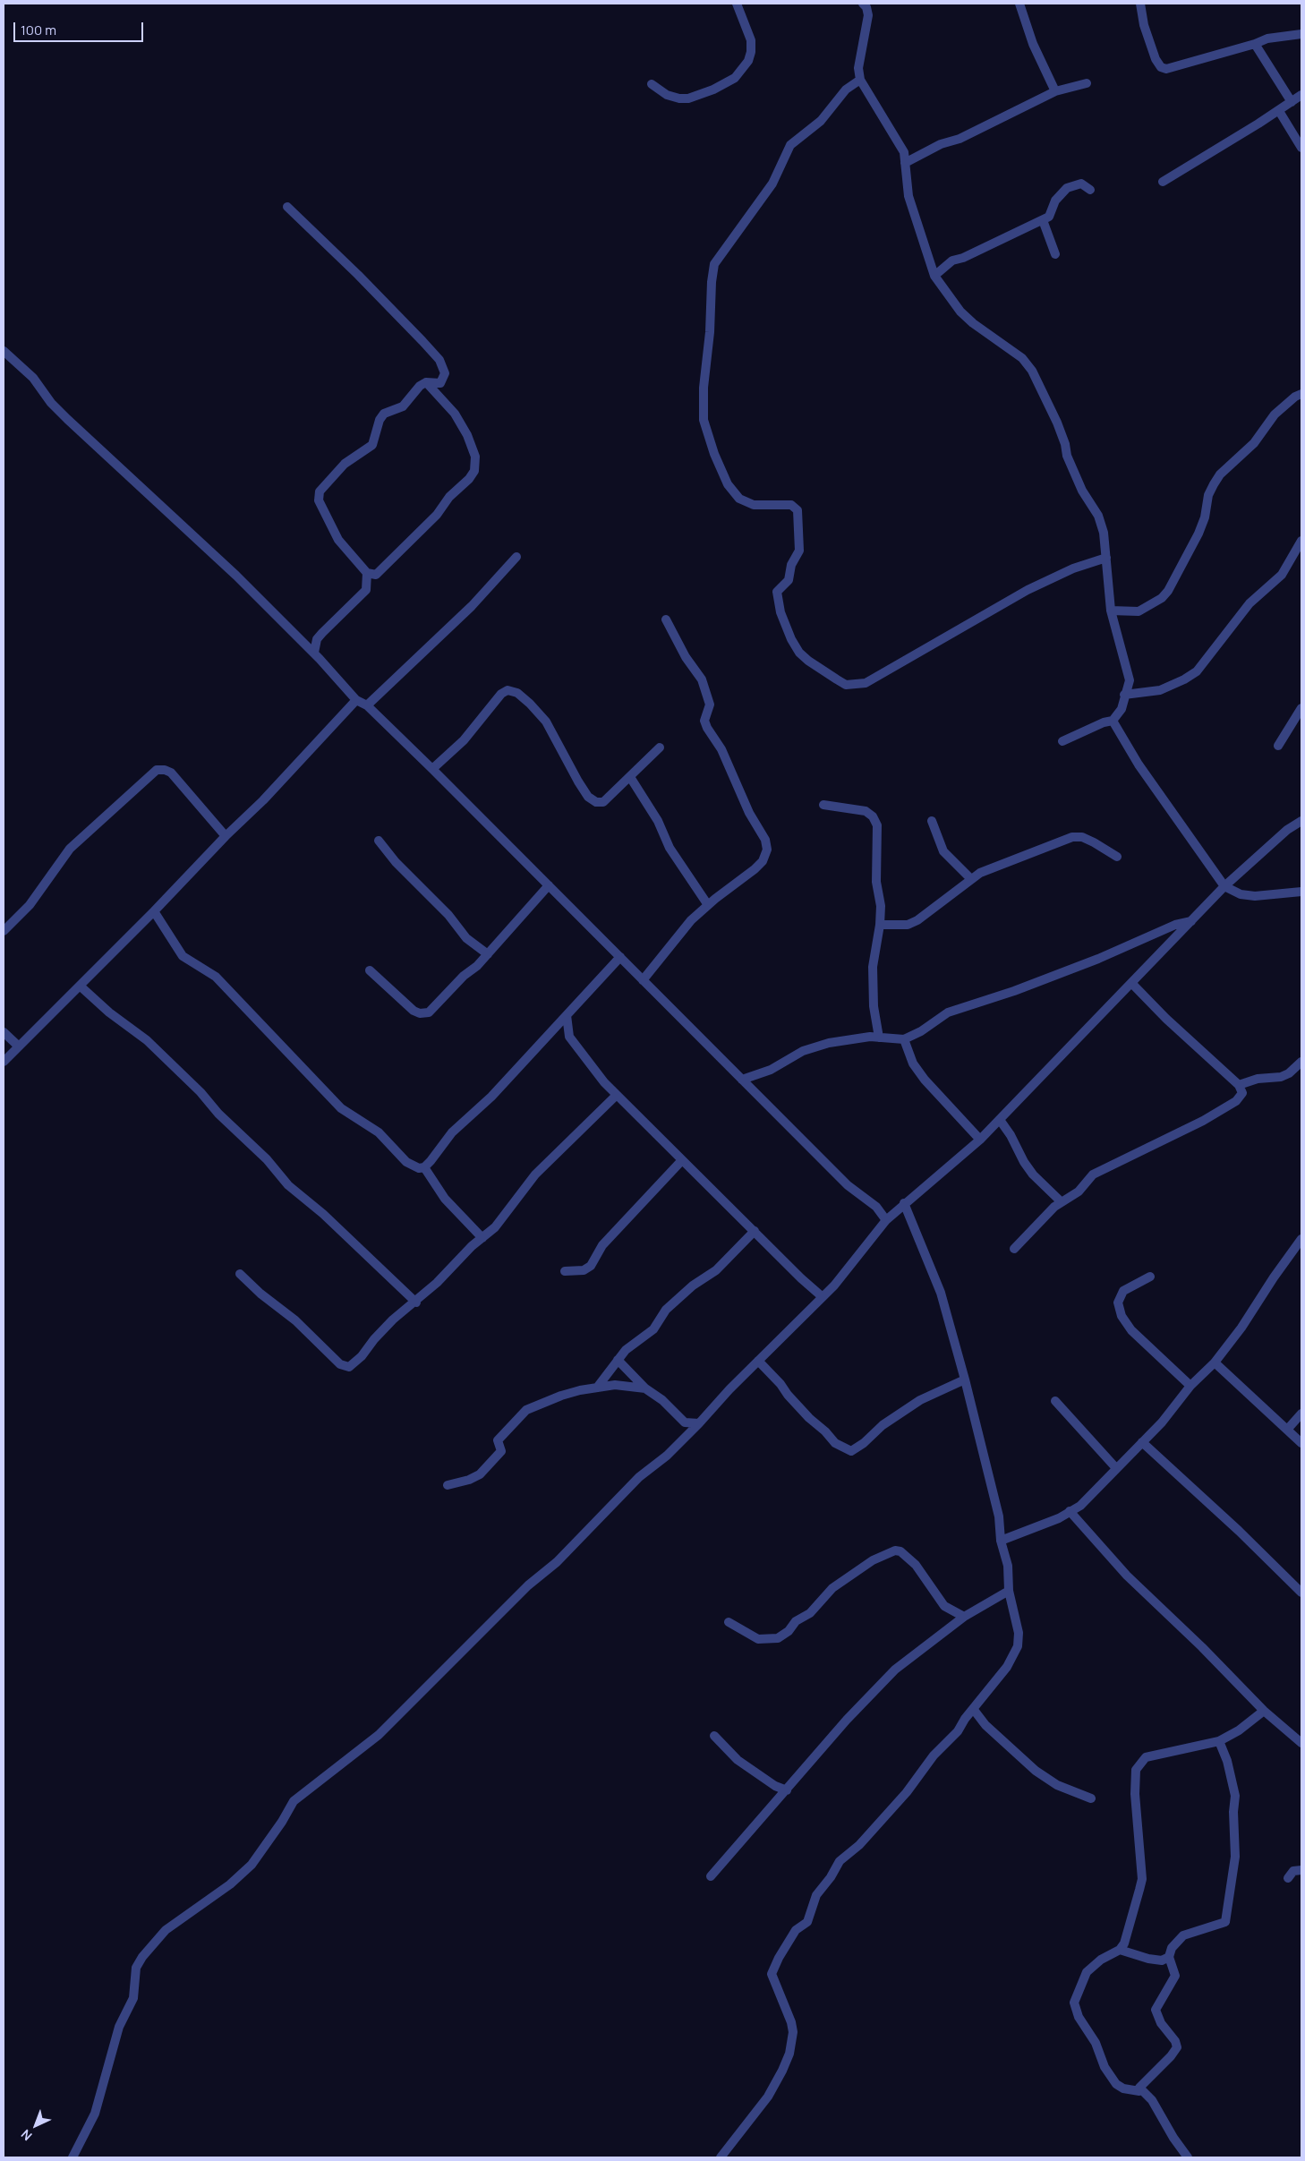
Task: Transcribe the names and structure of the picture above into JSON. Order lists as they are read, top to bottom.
{
  "scale_bar": "100 m",
  "north": "bottom left"
}
